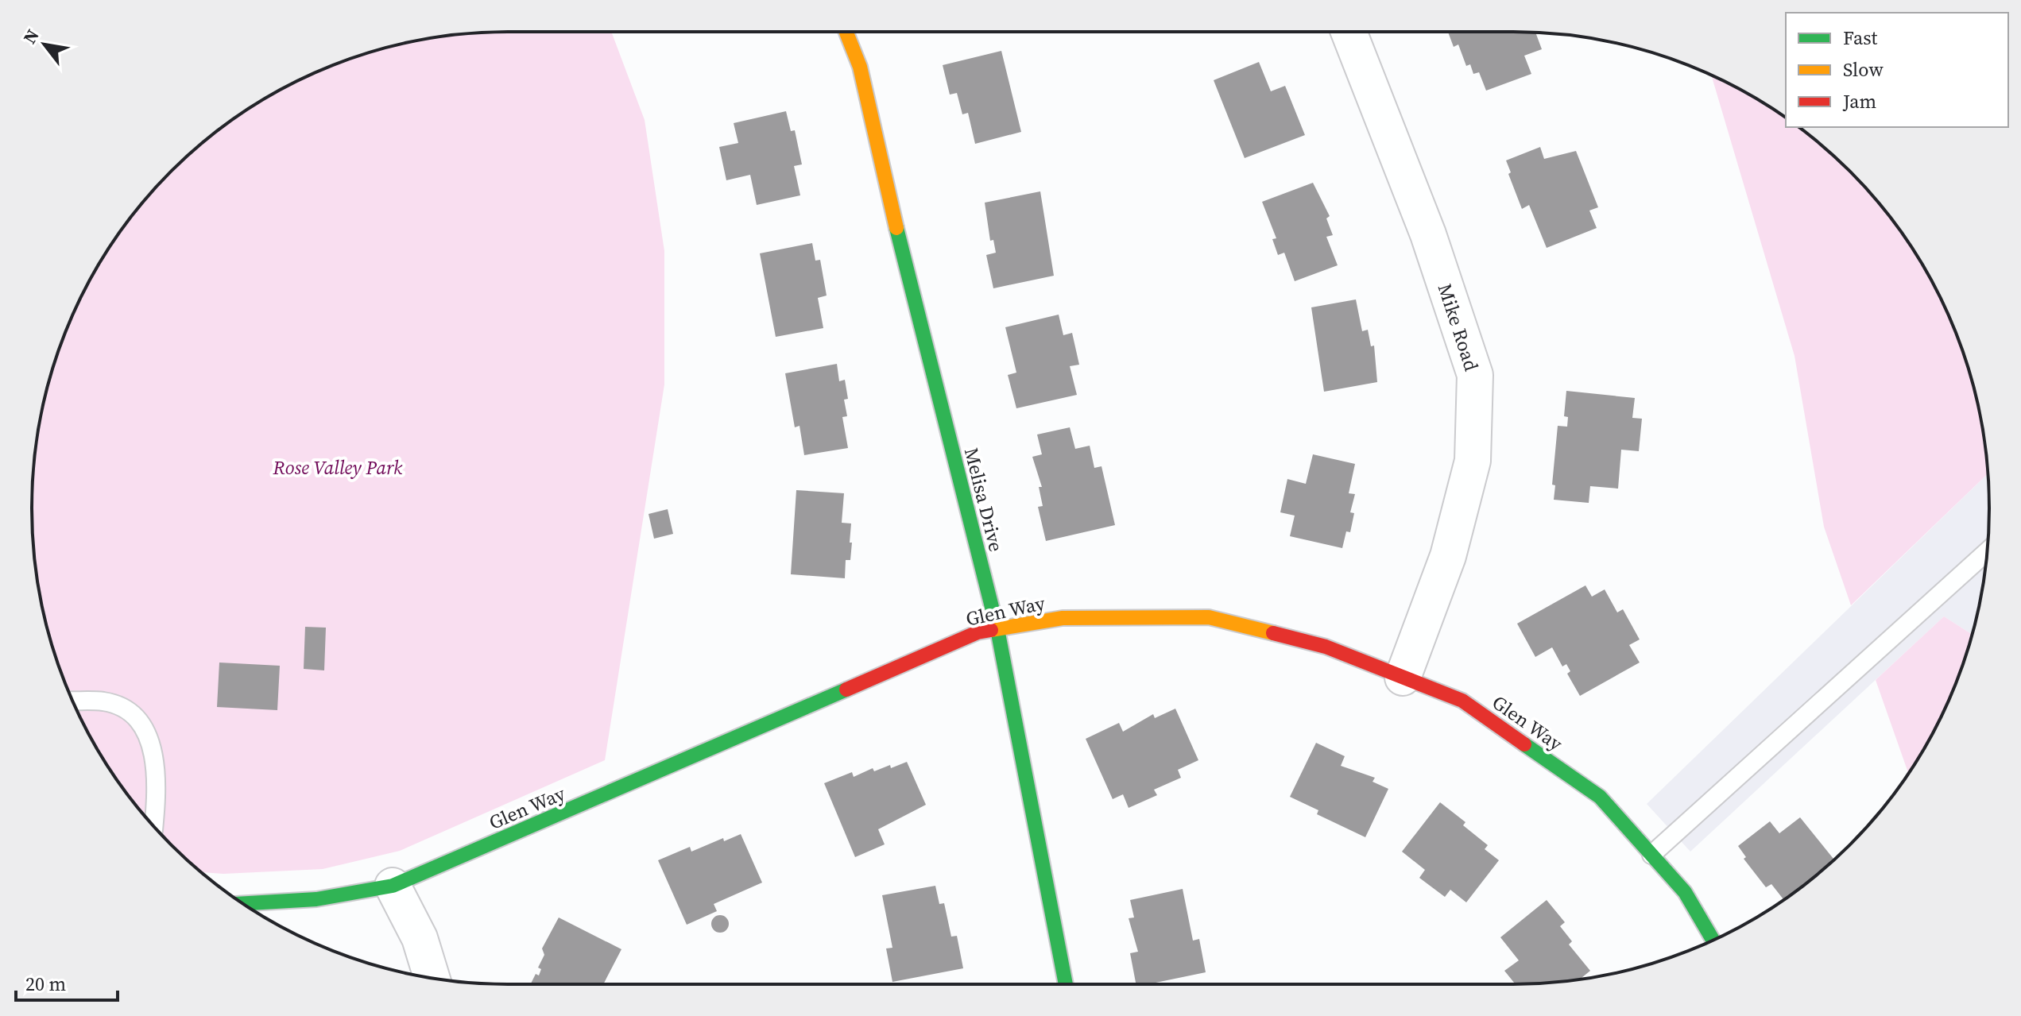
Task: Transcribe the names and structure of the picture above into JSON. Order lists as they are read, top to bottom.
{
  "streets": {
    "street": ["Mike Road", "Melisa Drive", "Glen Way"]
  },
  "crossings": [
    ["Mike Road", "Glen Way"],
    ["Melisa Drive", "Glen Way"]
  ],
  "parks": ["Rose Valley Park"],
  "legend": ["Fast", "Slow", "Jam"],
  "scale_bar": "20 m",
  "north": "top left"
}
